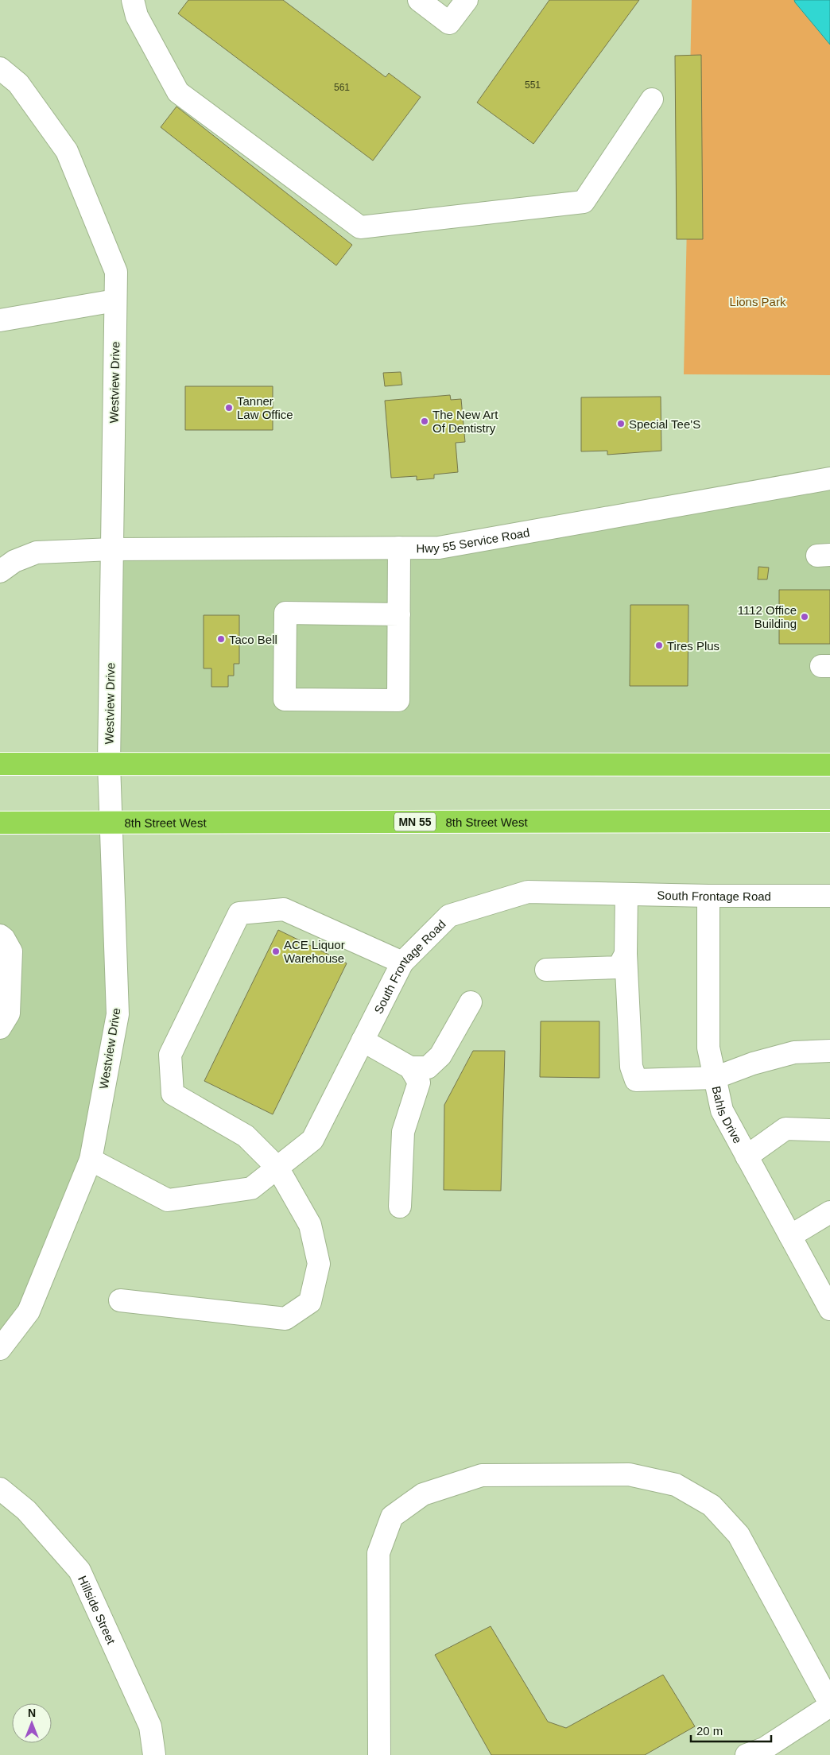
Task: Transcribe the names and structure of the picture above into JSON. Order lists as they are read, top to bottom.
{
  "streets": {
    "highway": ["MN 55", "8th Street West"],
    "street": [
      "Westview Drive",
      "Hwy 55 Service Road",
      "South Frontage Road",
      "Bahls Drive",
      "Hillside Street"
    ]
  },
  "crossings": [
    ["Westview Drive", "Hwy 55 Service Road"],
    ["Westview Drive", "8th Street West"],
    ["Westview Drive", "South Frontage Road"],
    ["South Frontage Road", "Bahls Drive"]
  ],
  "parks": ["Lions Park"],
  "places": [
    "Tanner Law Office",
    "The New Art Of Dentistry",
    "Special Tee'S",
    "1112 Office Building",
    "Taco Bell",
    "Tires Plus",
    "ACE Liquor Warehouse"
  ],
  "house_numbers": ["551", "561"],
  "scale_bar": "20 m",
  "north": "top"
}
